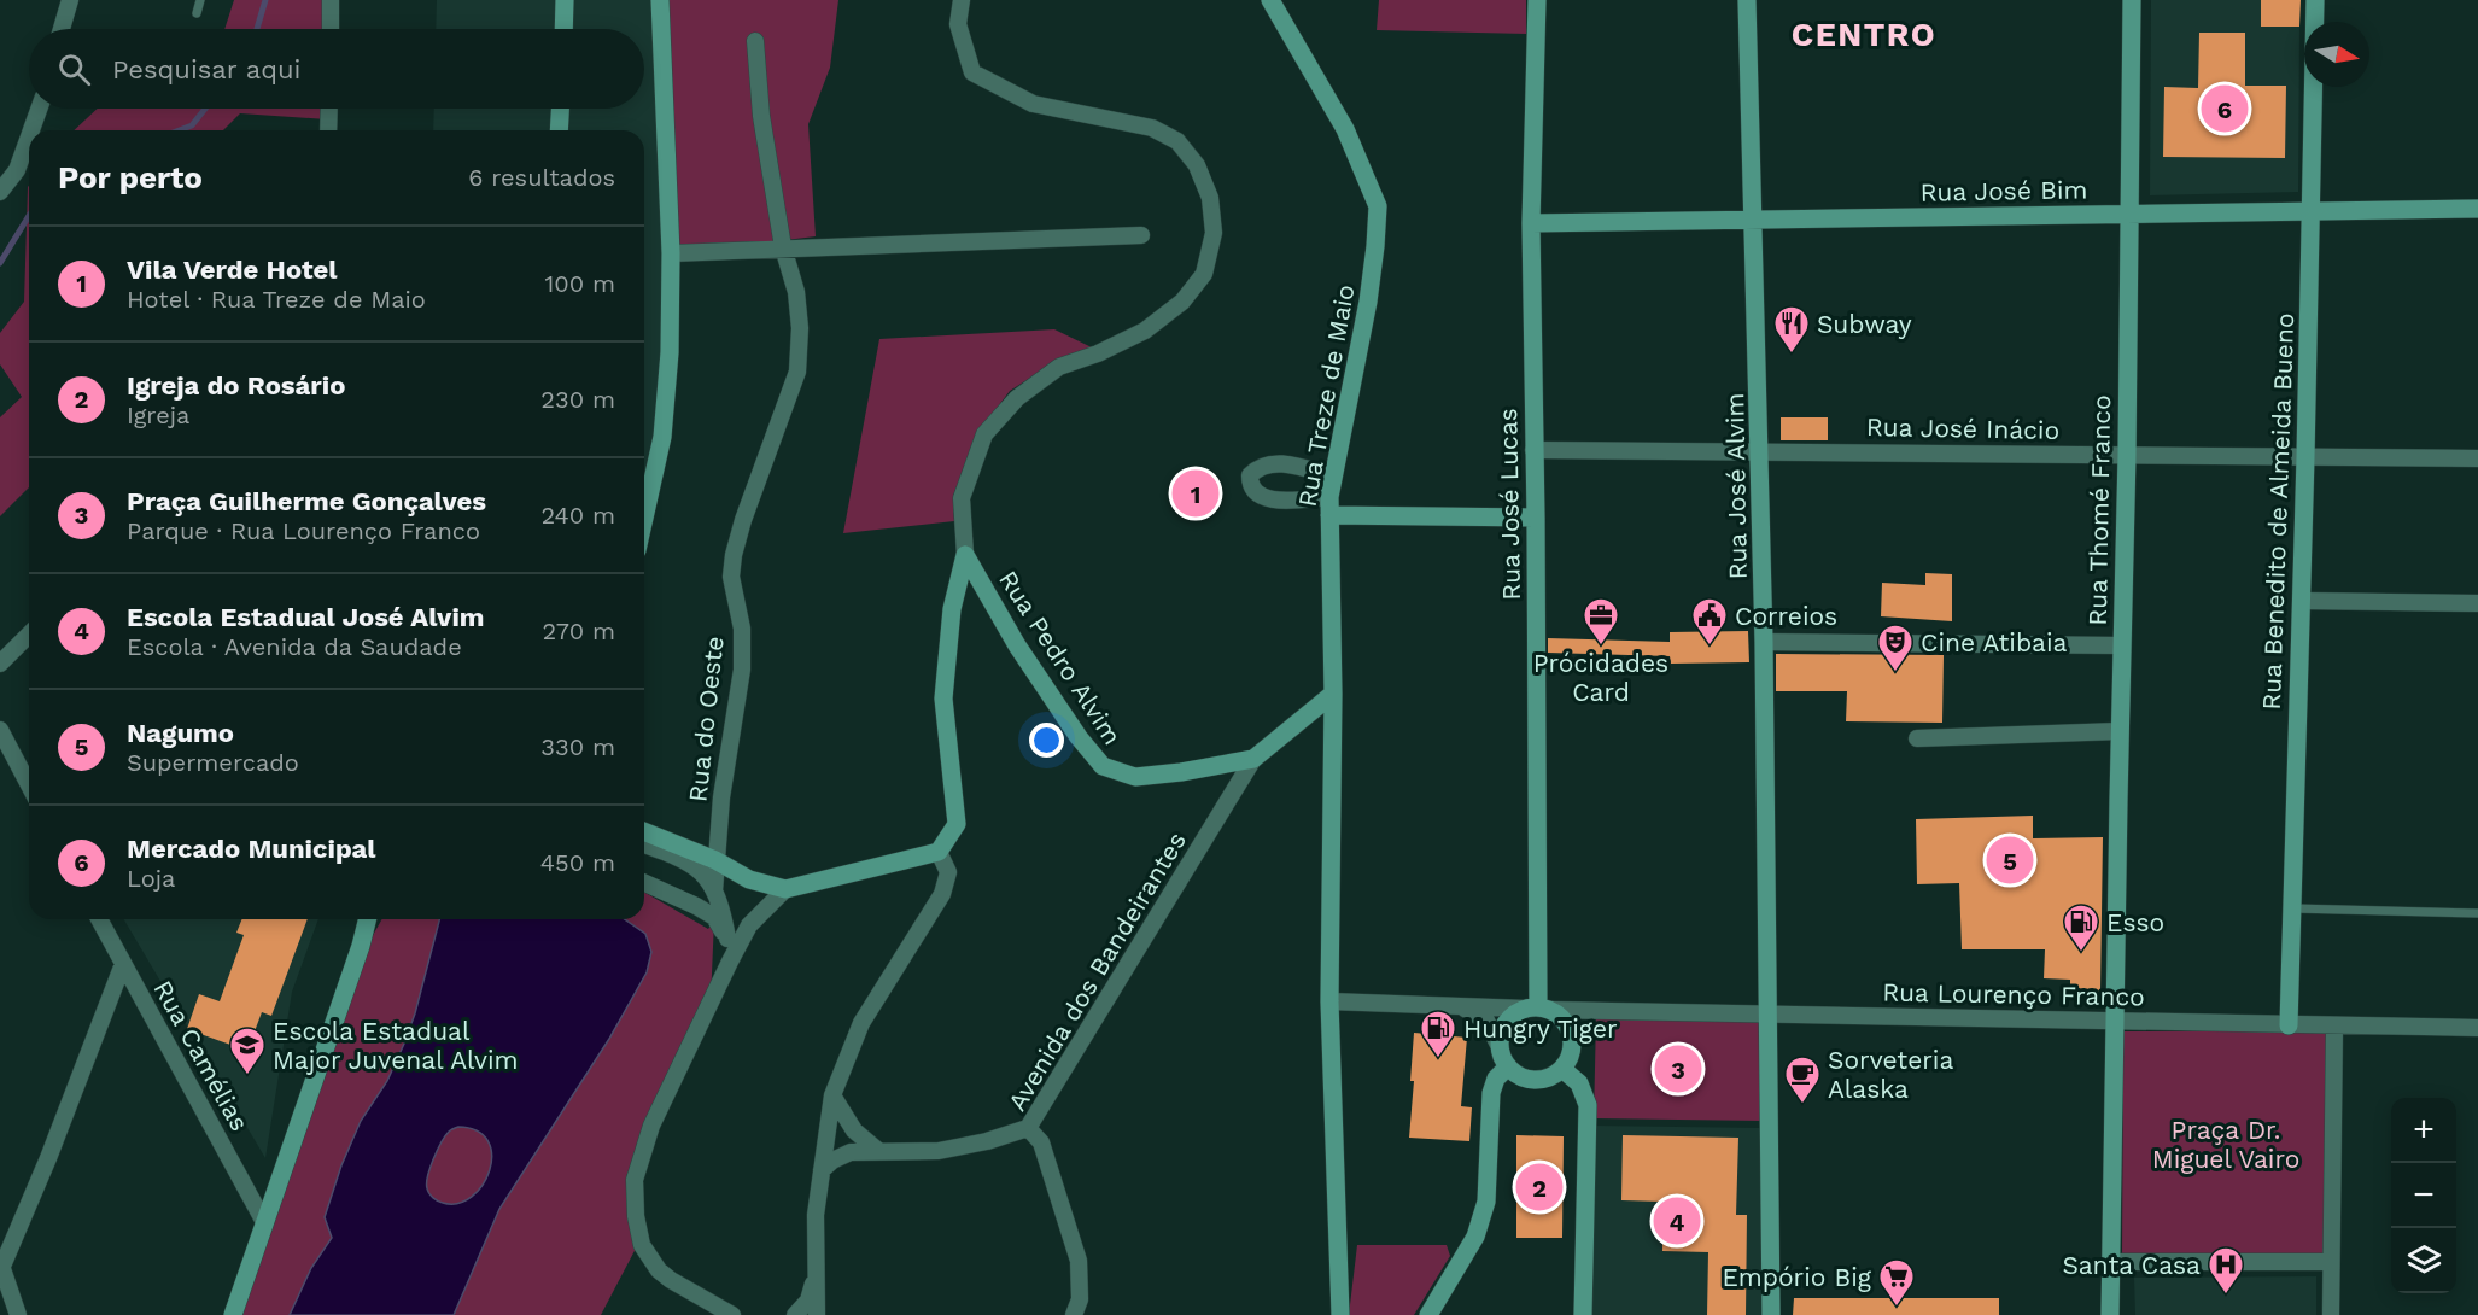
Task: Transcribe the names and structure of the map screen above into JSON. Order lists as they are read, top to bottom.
{
  "streets": {
    "street": [
      "Rua José Bim",
      "Rua Treze de Maio",
      "Rua José Inácio",
      "Rua José Alvim",
      "Rua José Lucas",
      "Rua Thomé Franco",
      "Rua Benedito de Almeida Bueno",
      "Rua Pedro Alvim",
      "Rua do Oeste",
      "Avenida dos Bandeirantes",
      "Rua Lourenço Franco",
      "Rua Camélias"
    ]
  },
  "crossings": [
    ["Rua José Bim", "Rua José Alvim"],
    ["Rua José Bim", "Rua José Lucas"],
    ["Rua José Bim", "Rua Thomé Franco"],
    ["Rua José Bim", "Rua Benedito de Almeida Bueno"],
    ["Rua Treze de Maio", "Avenida dos Bandeirantes"],
    ["Rua Treze de Maio", "Rua Lourenço Franco"],
    ["Rua José Inácio", "Rua José Alvim"],
    ["Rua José Inácio", "Rua José Lucas"],
    ["Rua José Inácio", "Rua Thomé Franco"],
    ["Rua José Inácio", "Rua Benedito de Almeida Bueno"],
    ["Rua José Alvim", "Rua Lourenço Franco"],
    ["Rua José Lucas", "Rua Lourenço Franco"],
    ["Rua Thomé Franco", "Rua Lourenço Franco"],
    ["Rua Benedito de Almeida Bueno", "Rua Lourenço Franco"],
    ["Rua Pedro Alvim", "Avenida dos Bandeirantes"]
  ],
  "districts": ["CENTRO"],
  "parks": ["Praça Dr. Miguel Vairo"],
  "places": {
    "restaurant": ["Subway"],
    "office": ["Prócidades Card"],
    "public building": ["Correios"],
    "theatre": ["Cine Atibaia"],
    "fuel station": ["Esso", "Hungry Tiger"],
    "school or university": ["Escola Estadual Major Juvenal Alvim"],
    "cafe": ["Sorveteria Alaska"],
    "hospital": ["Santa Casa"],
    "supermarket": ["Empório Big"]
  },
  "north": "right",
  "page": {
    "search": "Pesquisar aqui",
    "pins": [
      "6",
      "1",
      "5",
      "3",
      "2",
      "4"
    ],
    "heading": ["Por perto", "6 resultados"],
    "list": [
      {
        "mark": "1",
        "name": "Vila Verde Hotel",
        "note": "Hotel · Rua Treze de Maio",
        "value": "100 m"
      },
      {
        "mark": "2",
        "name": "Igreja do Rosário",
        "note": "Igreja",
        "value": "230 m"
      },
      {
        "mark": "3",
        "name": "Praça Guilherme Gonçalves",
        "note": "Parque · Rua Lourenço Franco",
        "value": "240 m"
      },
      {
        "mark": "4",
        "name": "Escola Estadual José Alvim",
        "note": "Escola · Avenida da Saudade",
        "value": "270 m"
      },
      {
        "mark": "5",
        "name": "Nagumo",
        "note": "Supermercado",
        "value": "330 m"
      },
      {
        "mark": "6",
        "name": "Mercado Municipal",
        "note": "Loja",
        "value": "450 m"
      }
    ],
    "map_buttons": ["+", "−"]
  }
}
